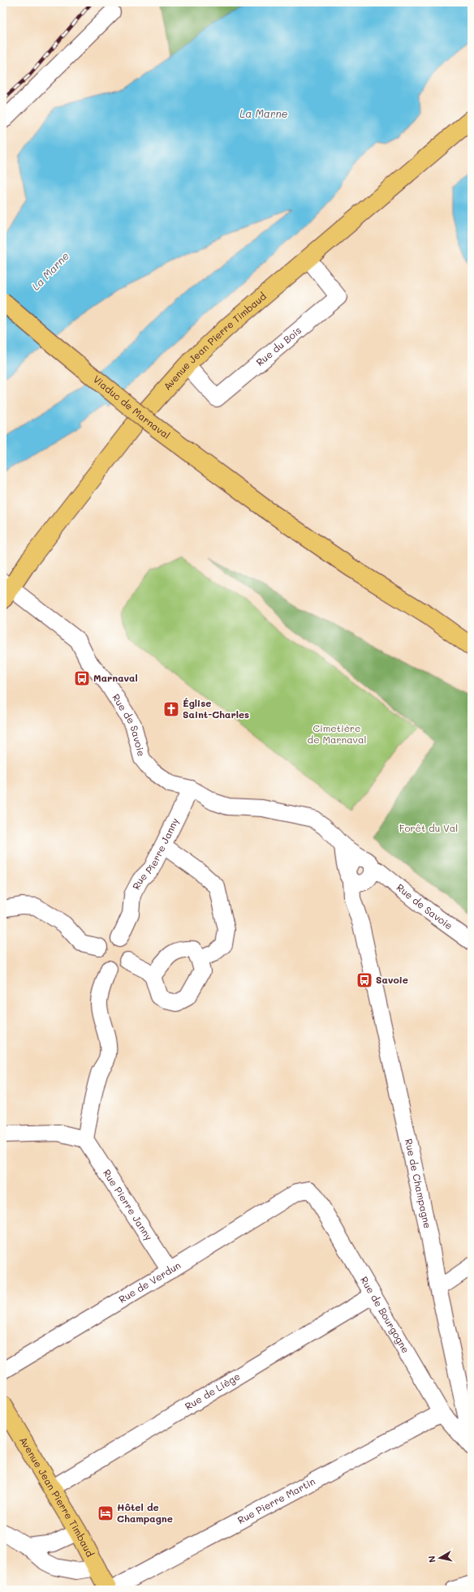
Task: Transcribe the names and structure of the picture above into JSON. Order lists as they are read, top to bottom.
{
  "streets": {
    "main road": ["Avenue Jean Pierre Timbaud", "Viaduc de Marnaval"],
    "street": [
      "Rue du Bois",
      "Rue de Savoie",
      "Rue Pierre Janny",
      "Rue de Champagne",
      "Rue de Verdun",
      "Rue de Bourgogne",
      "Rue de Liège",
      "Rue Pierre Martin"
    ]
  },
  "crossings": [
    ["Avenue Jean Pierre Timbaud", "Rue du Bois"],
    ["Avenue Jean Pierre Timbaud", "Rue de Savoie"],
    ["Avenue Jean Pierre Timbaud", "Rue de Liège"],
    ["Rue de Savoie", "Rue Pierre Janny"],
    ["Rue de Savoie", "Rue de Champagne"],
    ["Rue Pierre Janny", "Rue de Verdun"],
    ["Rue de Verdun", "Rue de Bourgogne"],
    ["Rue de Bourgogne", "Rue de Liège"],
    ["Rue de Bourgogne", "Rue Pierre Martin"]
  ],
  "water": ["La Marne"],
  "parks": ["Cimetière de Marnaval", "Forêt du Val"],
  "places": {
    "bus stop": ["Marnaval", "Savoie"],
    "church": ["Église Saint-Charles"],
    "hotel": ["Hôtel de Champagne"]
  },
  "north": "left"
}
